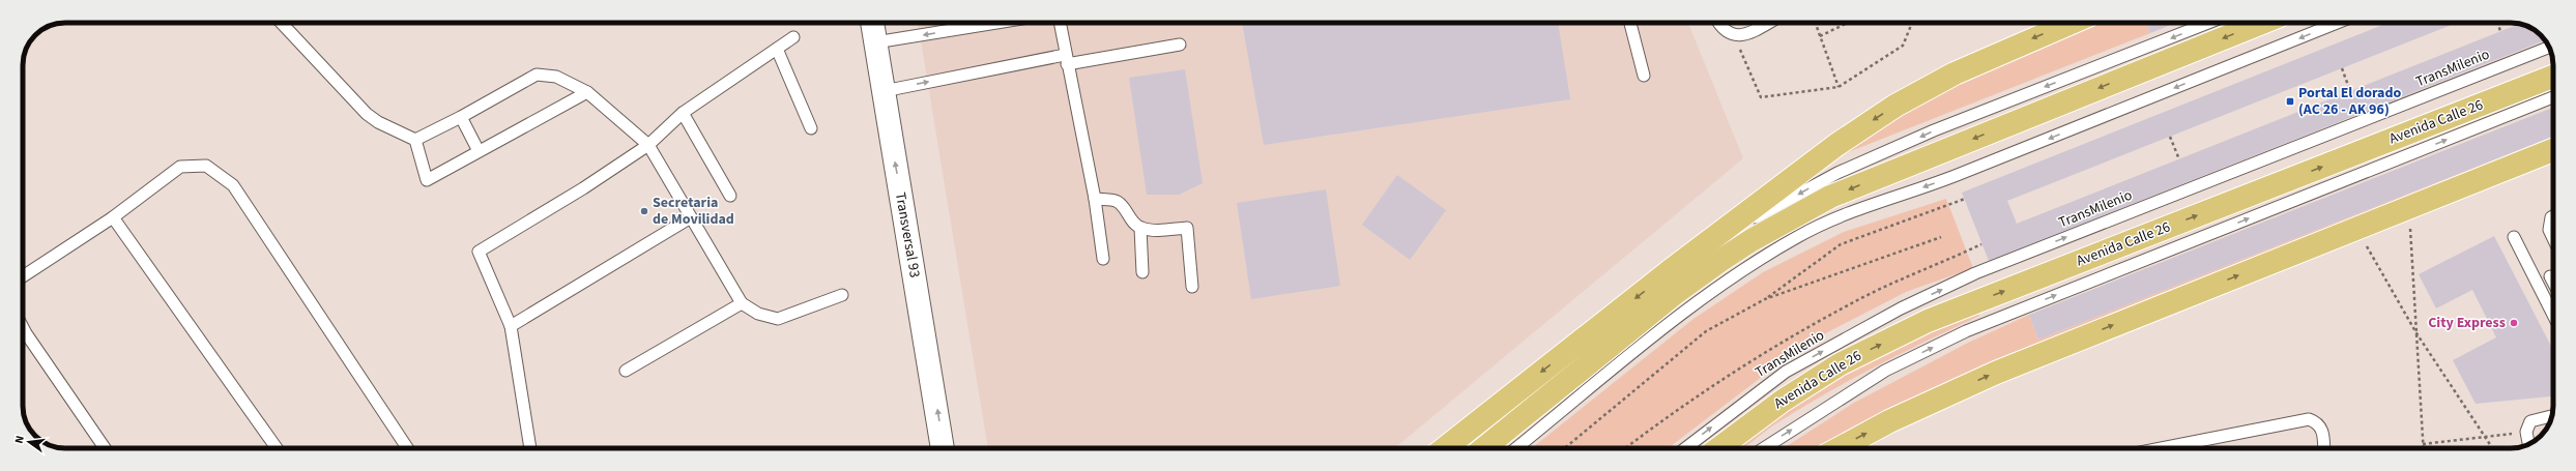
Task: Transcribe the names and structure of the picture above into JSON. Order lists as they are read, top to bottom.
{
  "streets": {
    "main road": ["Avenida Calle 26", "Transversal 93"],
    "lane": ["TransMilenio"]
  },
  "one_way": ["Transversal 93"],
  "places": {
    "transit": ["Portal El dorado (AC 26 - AK 96)"],
    "other": ["Secretaria de Movilidad", "City Express"]
  },
  "north": "left"
}
